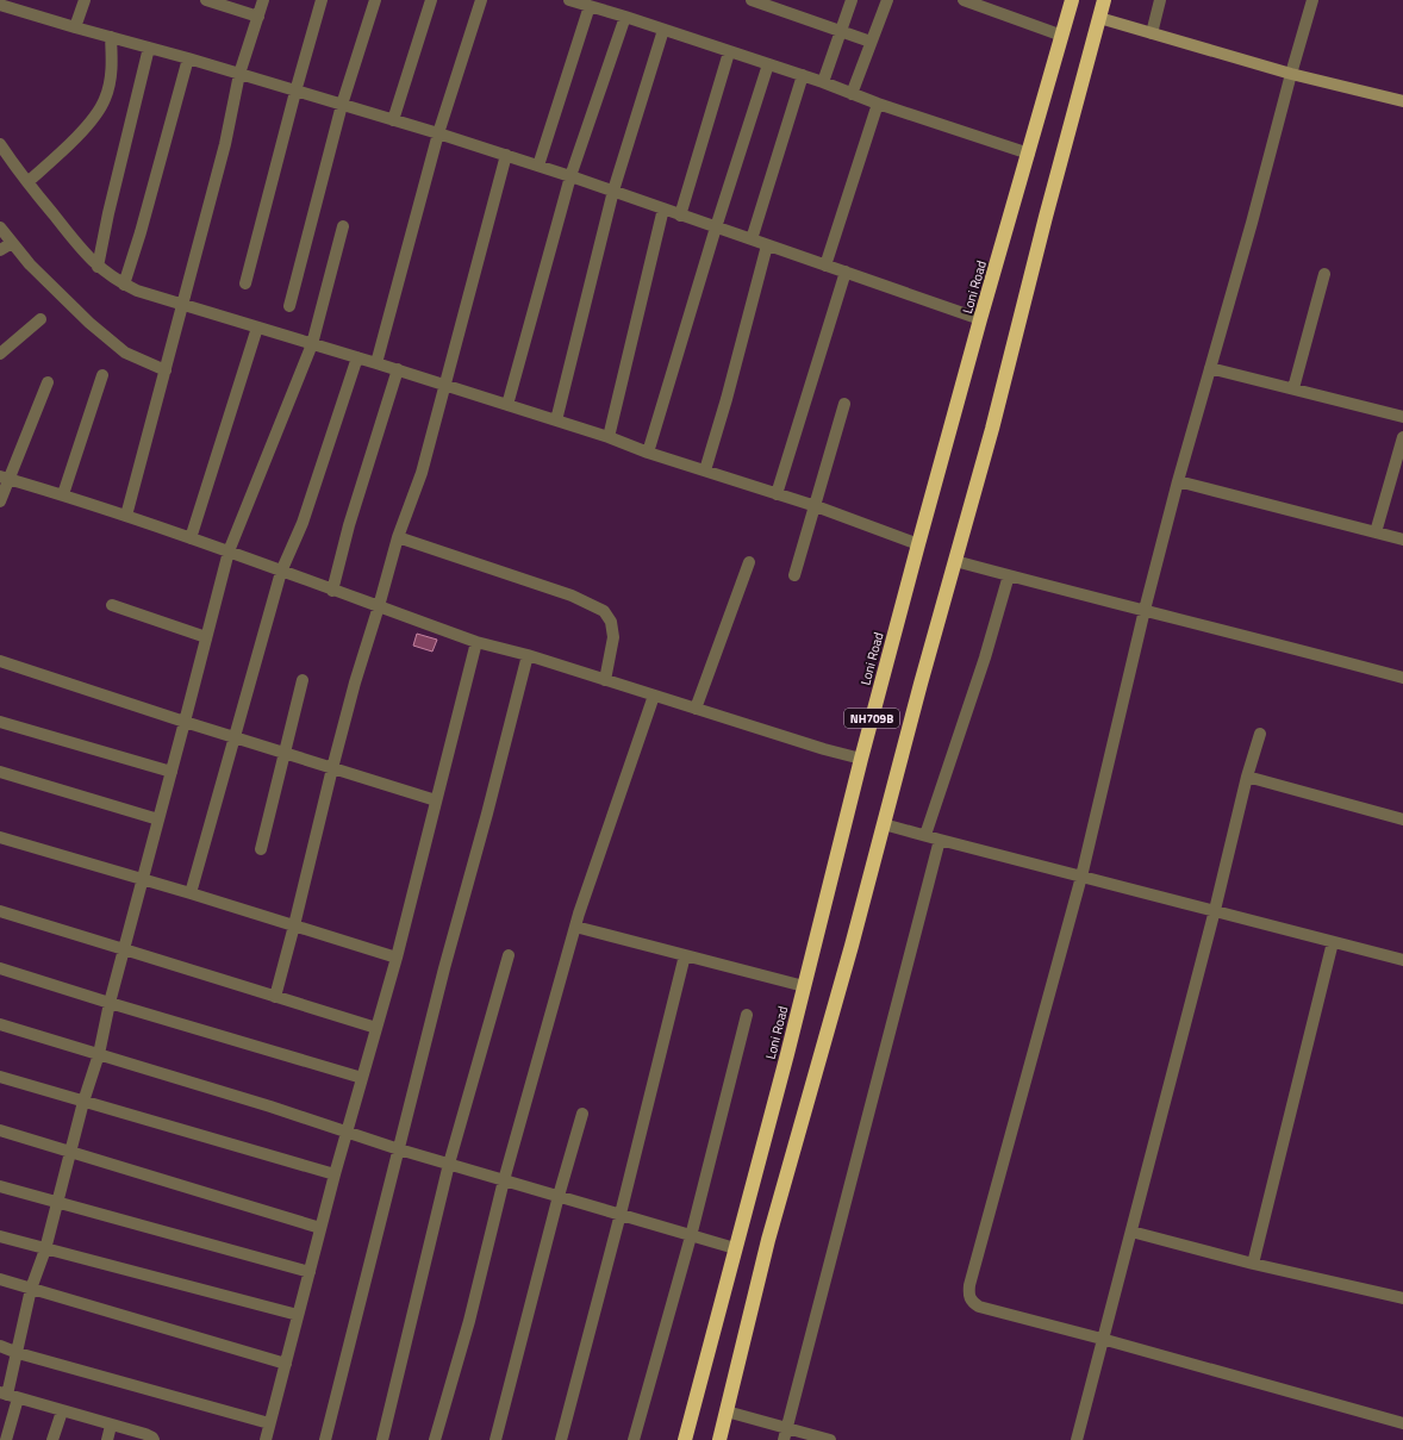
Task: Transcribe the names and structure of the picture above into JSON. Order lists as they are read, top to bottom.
{
  "streets": {
    "highway": ["Loni Road", "NH709B"]
  }
}
